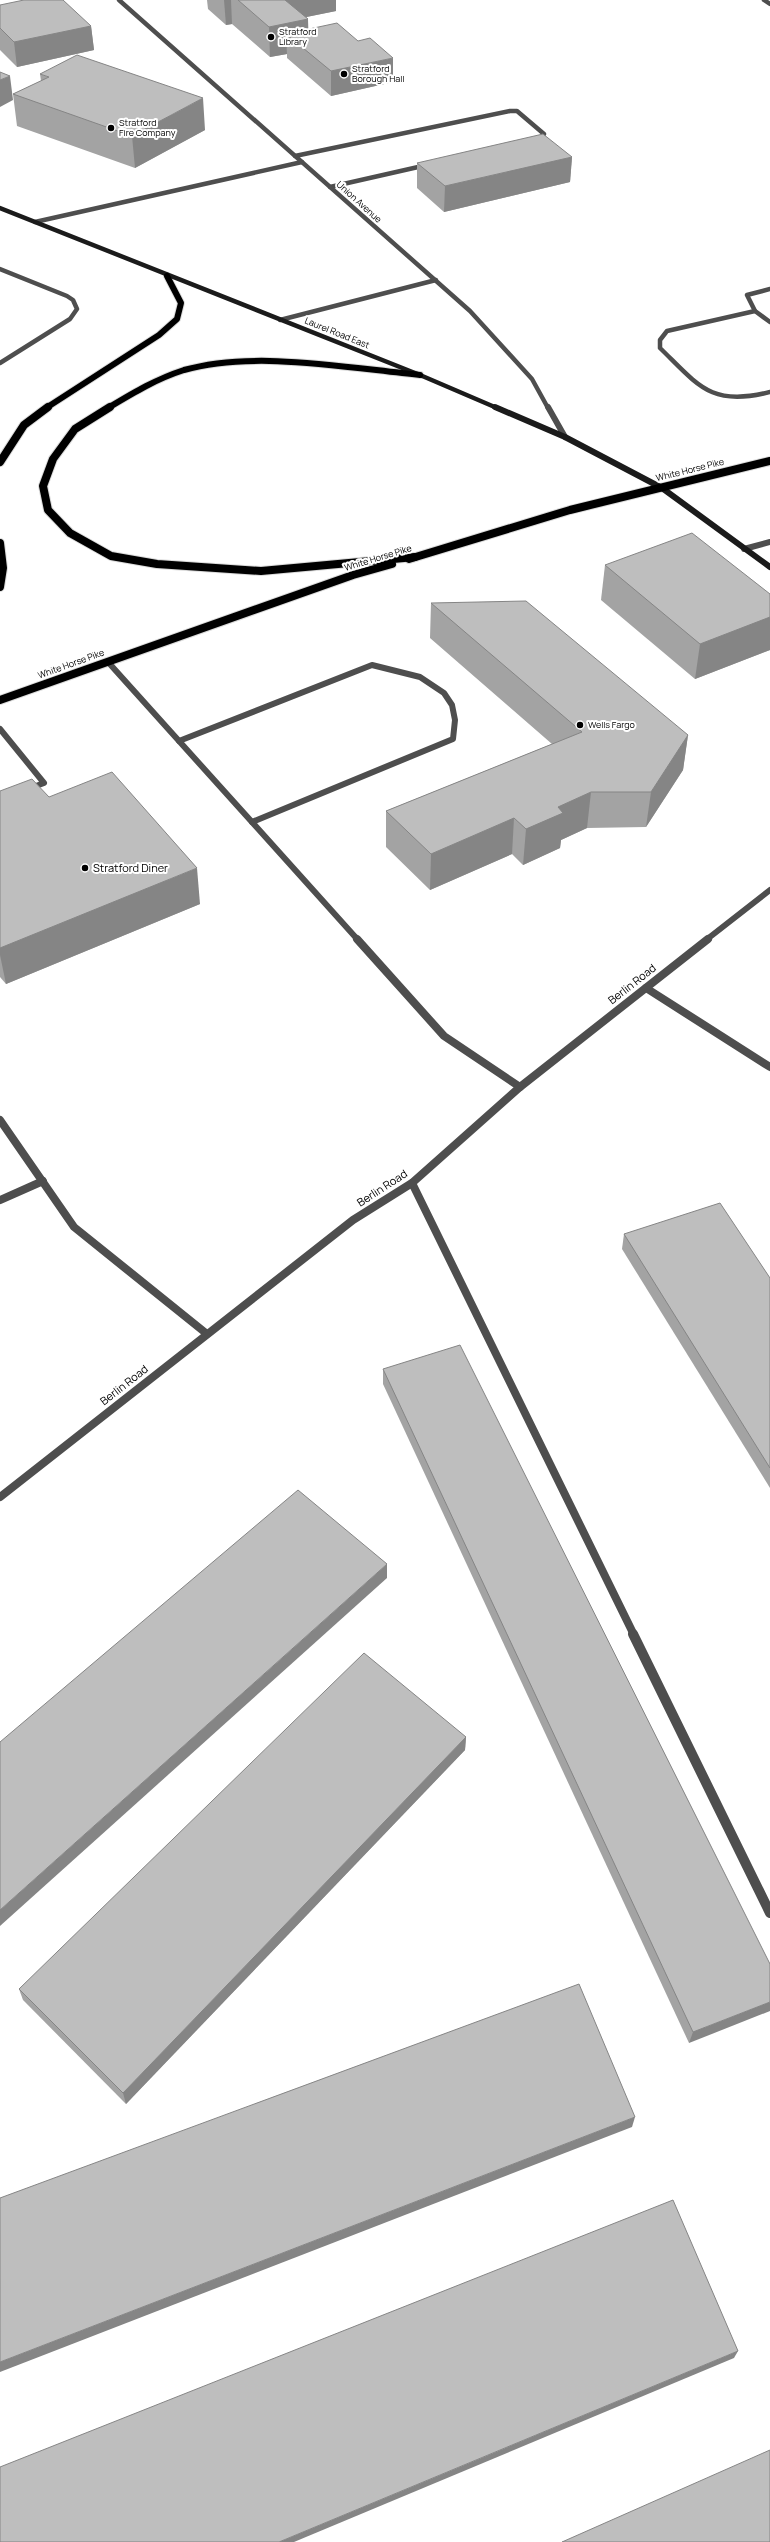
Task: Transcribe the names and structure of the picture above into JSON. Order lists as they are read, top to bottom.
{
  "streets": {
    "highway": ["White Horse Pike"],
    "main road": ["Laurel Road East"],
    "street": ["Union Avenue", "Berlin Road"]
  },
  "crossings": [
    ["Union Avenue", "Laurel Road East"],
    ["Laurel Road East", "White Horse Pike"]
  ],
  "places": [
    "Stratford Library",
    "Stratford Borough Hall",
    "Stratford Fire Company",
    "Wells Fargo",
    "Stratford Diner"
  ]
}
